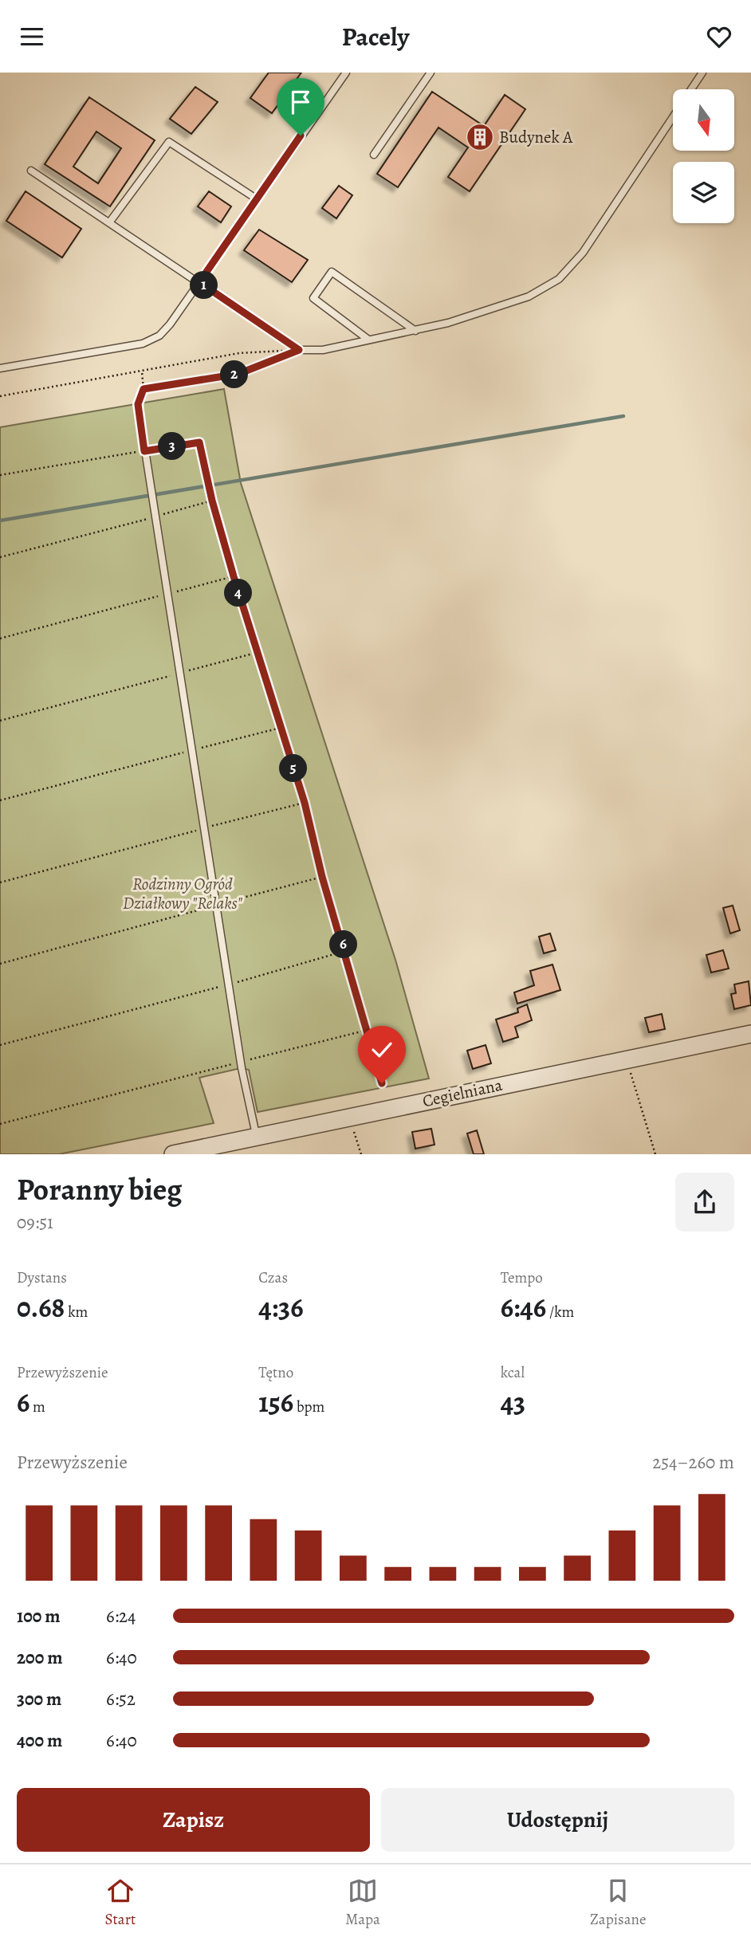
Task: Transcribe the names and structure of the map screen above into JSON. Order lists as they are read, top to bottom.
{
  "streets": {
    "street": ["Cegielniana"]
  },
  "parks": ["Rodzinny Ogród Działkowy \"Relaks\""],
  "places": {
    "building": ["Budynek A"]
  },
  "north": "bottom",
  "page": {
    "header": "Pacely",
    "pins": [
      "1",
      "2",
      "3",
      "4",
      "5",
      "6"
    ],
    "heading": ["Poranny bieg", "09:51"],
    "stats": [
      ["Dystans", "0.68 km"],
      ["Czas", "4:36"],
      ["Tempo", "6:46 /km"],
      ["Przewyższenie", "6 m"],
      ["Tętno", "156 bpm"],
      ["kcal", "43"]
    ],
    "chart": ["Przewyższenie", "254–260 m"],
    "list": [
      {
        "name": "100 m",
        "note": "6:24"
      },
      {
        "name": "200 m",
        "note": "6:40"
      },
      {
        "name": "300 m",
        "note": "6:52"
      },
      {
        "name": "400 m",
        "note": "6:40"
      }
    ],
    "buttons": ["Zapisz", "Udostępnij"],
    "tabs": ["Start", "Mapa", "Zapisane"]
  }
}
